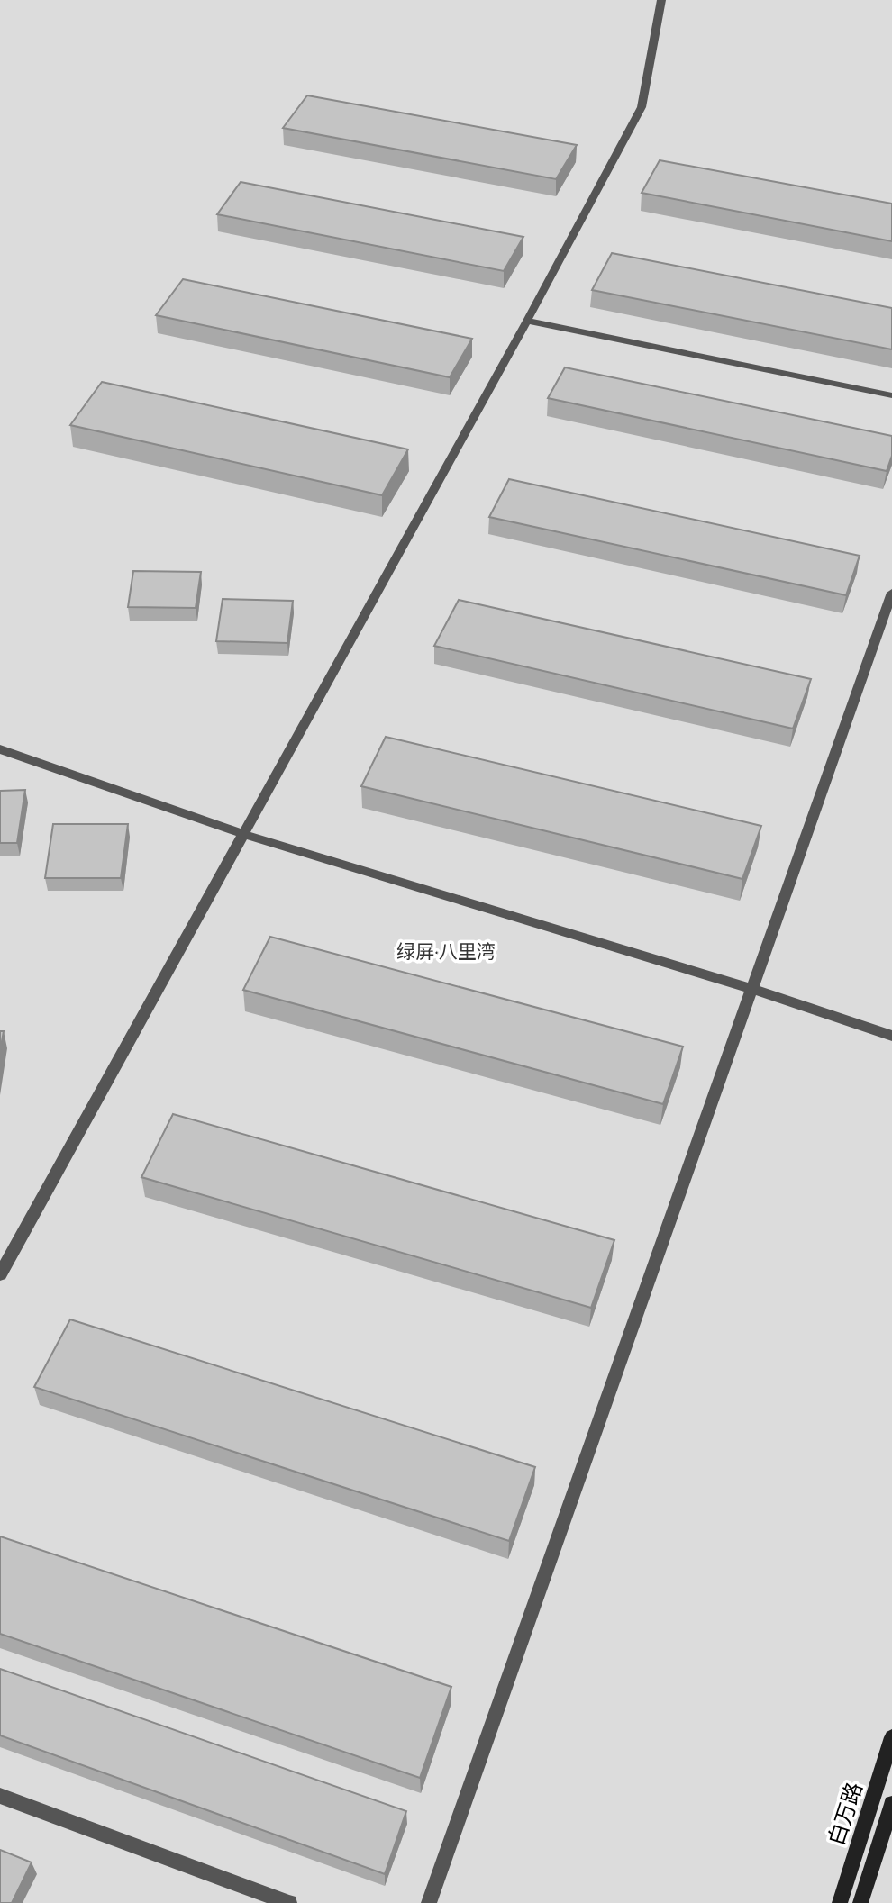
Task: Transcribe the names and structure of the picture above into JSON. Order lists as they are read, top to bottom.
{
  "streets": {
    "main road": ["白万路"]
  },
  "parks": ["绿屏·八里湾"]
}
